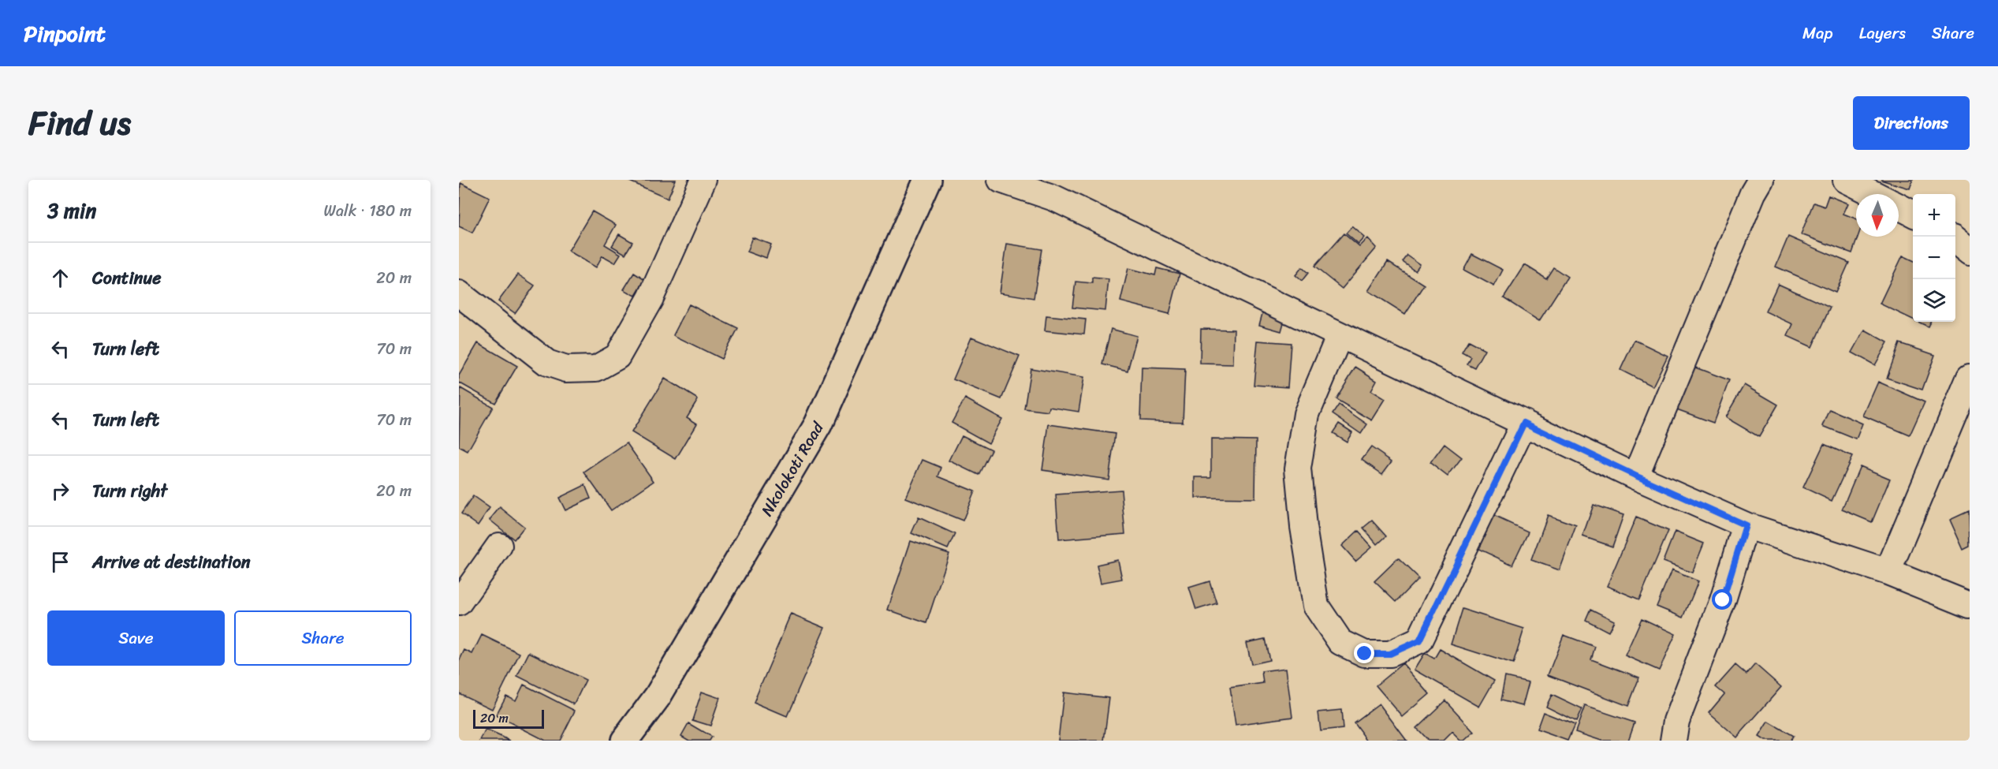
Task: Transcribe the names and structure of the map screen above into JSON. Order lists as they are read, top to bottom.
{
  "streets": {
    "main road": ["Nkolokoti Road"]
  },
  "scale_bar": "20 m",
  "north": "bottom",
  "page": {
    "header": "Pinpoint",
    "nav": ["Map", "Layers", "Share"],
    "title": "Find us",
    "buttons": [
      "Directions",
      ["Save", "Share"]
    ],
    "heading": ["3 min", "Walk · 180 m"],
    "map_buttons": ["+", "−"],
    "list": [
      ["Continue", "20 m"],
      ["Turn left", "70 m"],
      ["Turn left", "70 m"],
      ["Turn right", "20 m"],
      "Arrive at destination"
    ],
    "scale": "20 m"
  }
}
